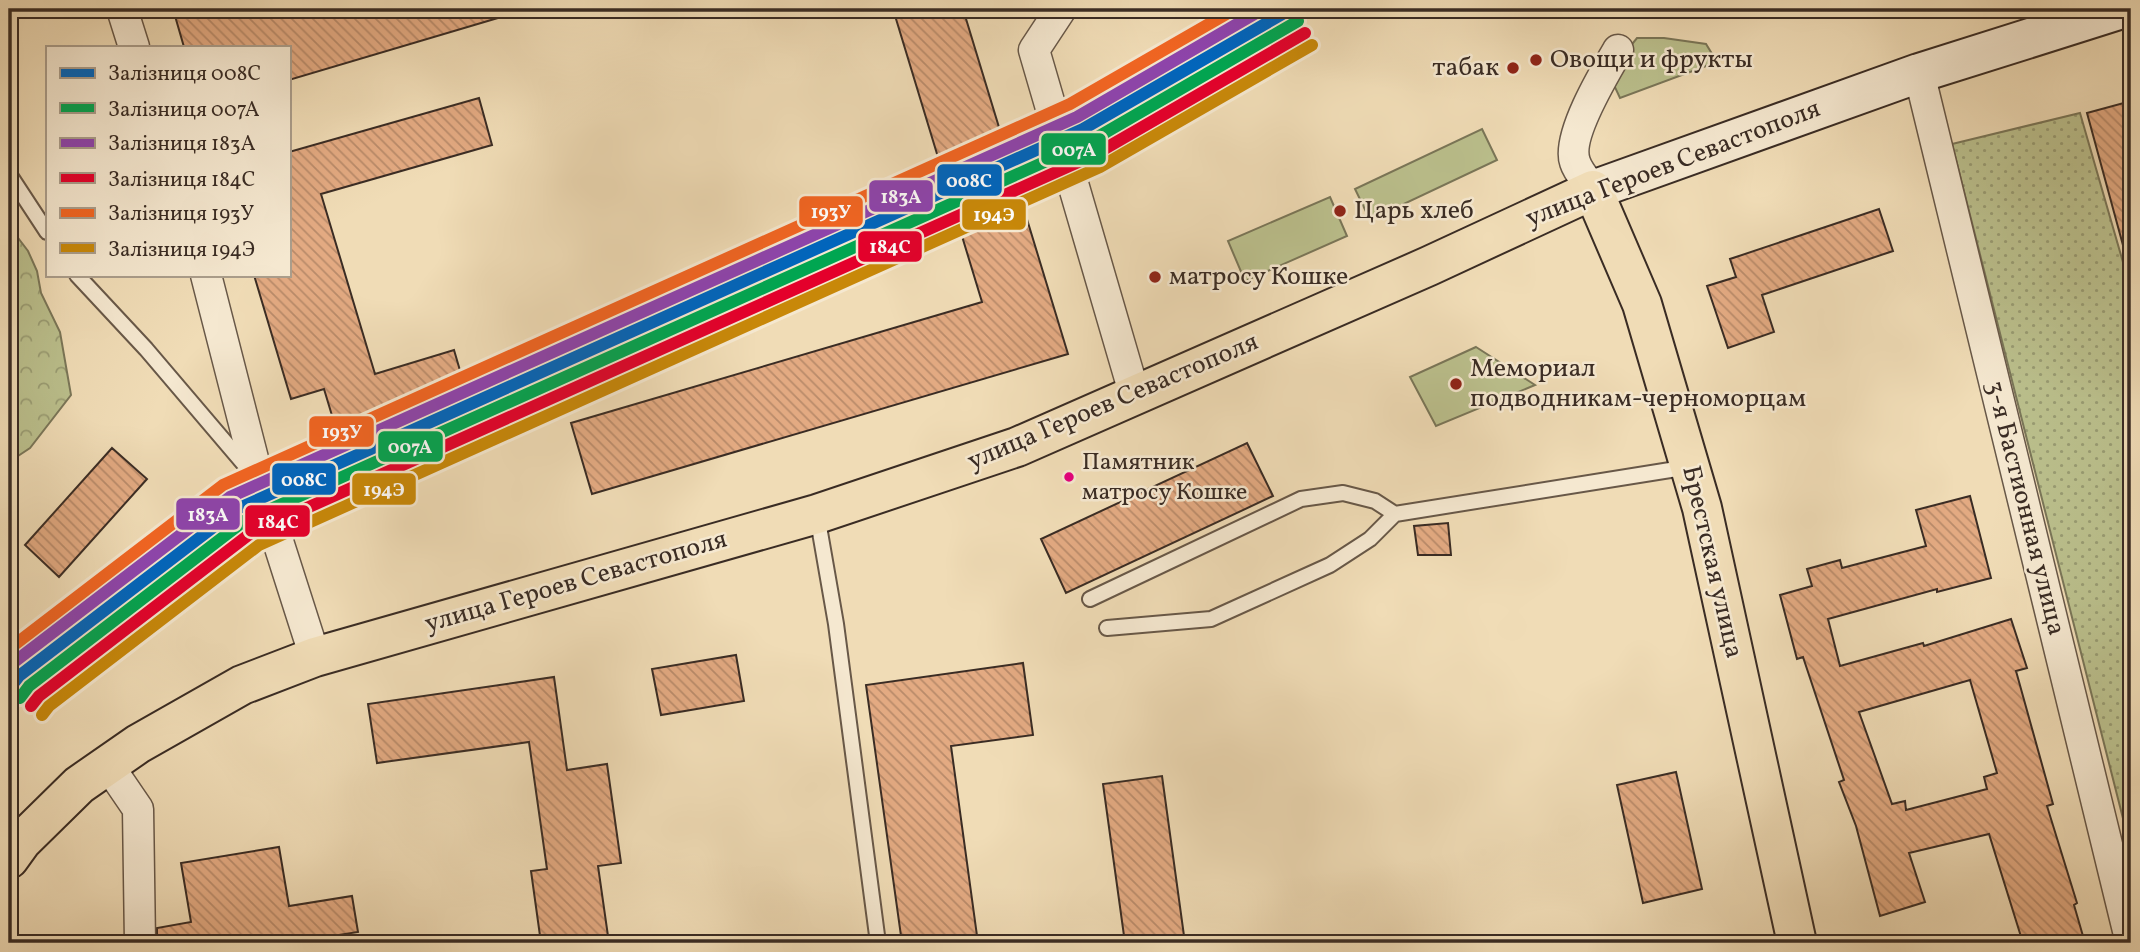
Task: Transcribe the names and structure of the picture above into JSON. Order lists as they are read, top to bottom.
{
  "streets": {
    "main road": ["улица Героев Севастополя", "Брестская улица"],
    "street": ["3-я Бастионная улица"]
  },
  "crossings": [
    ["улица Героев Севастополя", "3-я Бастионная улица"],
    ["улица Героев Севастополя", "Брестская улица"]
  ],
  "places": [
    "Овощи и фрукты",
    "табак",
    "Царь хлеб",
    "матросу Кошке",
    "Мемориал подводникам-черноморцам",
    "Памятник матросу Кошке"
  ],
  "lines": [
    "rail line 008С",
    "rail line 183А",
    "rail line 193У",
    "rail line 007А",
    "rail line 184С",
    "rail line 194Э"
  ],
  "legend": [
    "Залізниця 008С",
    "Залізниця 007А",
    "Залізниця 183А",
    "Залізниця 184С",
    "Залізниця 193У",
    "Залізниця 194Э"
  ]
}
